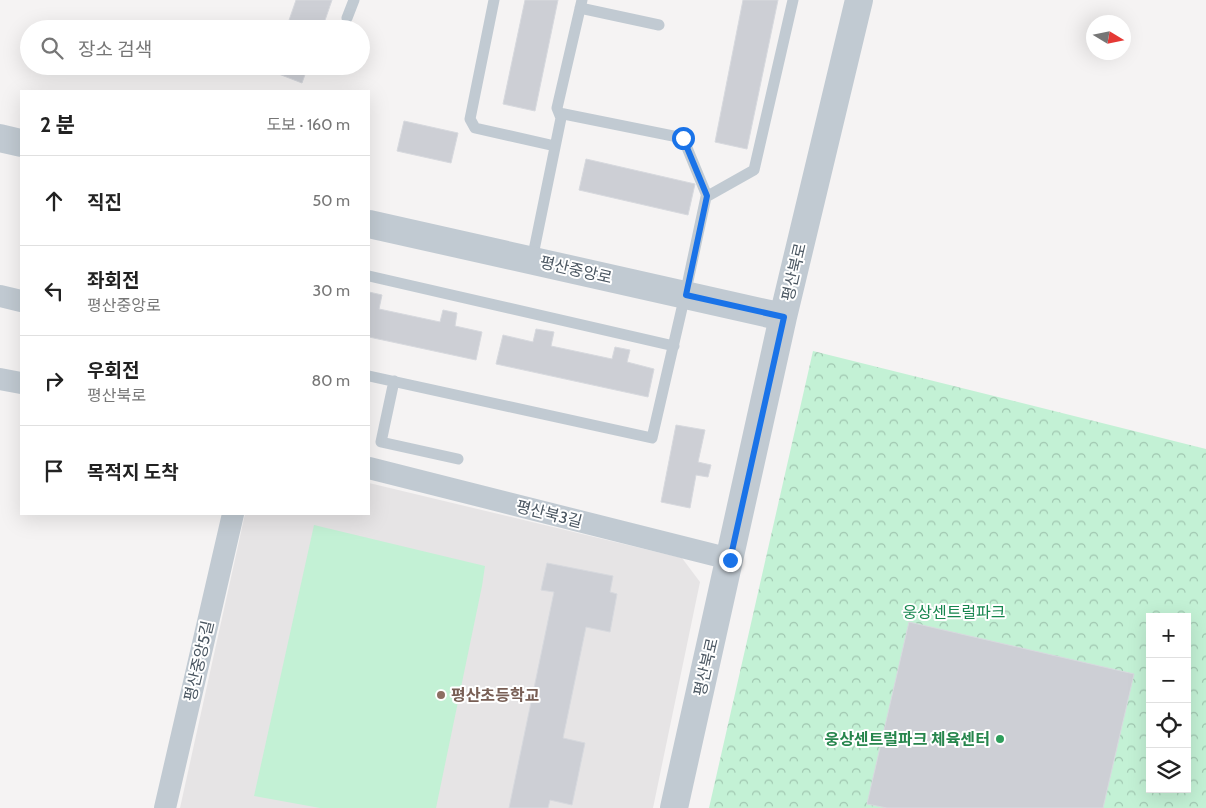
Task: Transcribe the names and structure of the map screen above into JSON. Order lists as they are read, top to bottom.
{
  "streets": {
    "street": [
      "평산중앙로",
      "평산북로",
      "평산북3길",
      "평산중앙5길"
    ]
  },
  "crossings": [
    ["평산중앙로", "평산북로"],
    ["평산북로", "평산북3길"]
  ],
  "parks": ["웅상센트럴파크"],
  "places": ["평산초등학교", "웅상센트럴파크 체육센터"],
  "north": "right",
  "page": {
    "search": "장소 검색",
    "heading": ["2 분", "도보 · 160 m"],
    "list": [
      ["직진", "50 m"],
      ["좌회전", "평산중앙로", "30 m"],
      ["우회전", "평산북로", "80 m"],
      "목적지 도착"
    ],
    "map_buttons": ["+", "−"]
  }
}
